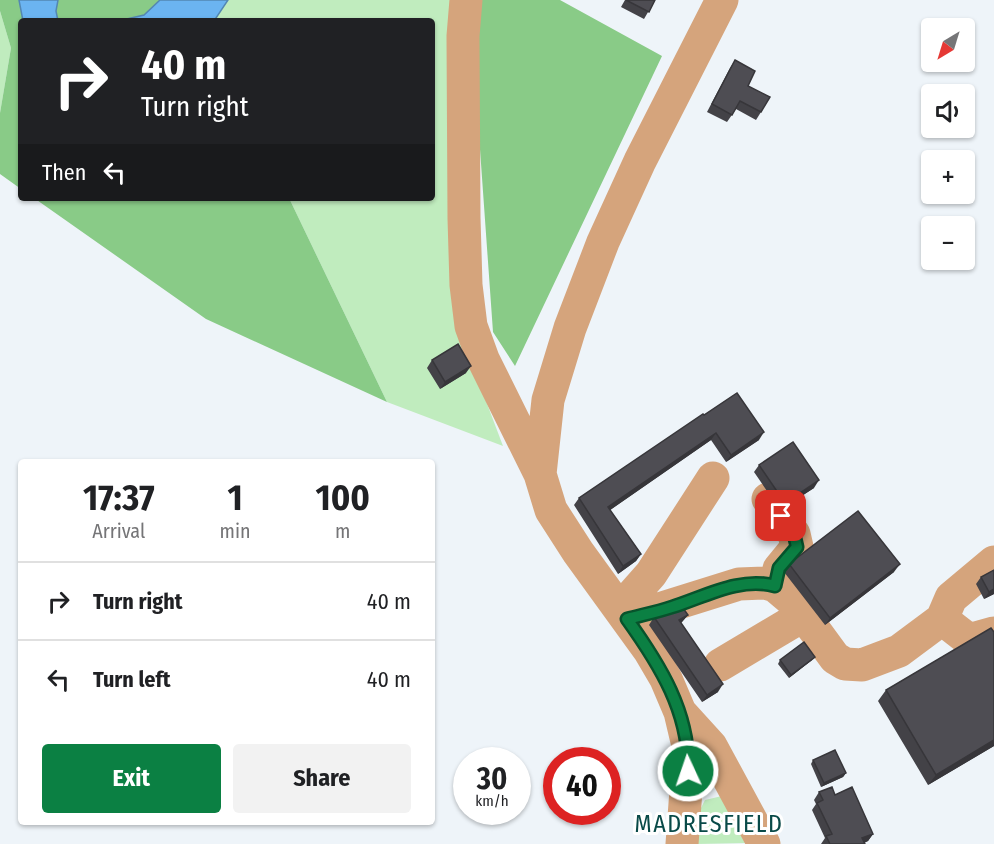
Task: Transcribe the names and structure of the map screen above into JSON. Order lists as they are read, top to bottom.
{
  "districts": ["MADRESFIELD"],
  "north": "bottom left",
  "page": {
    "map_buttons": ["+", "−"],
    "turn": ["40 m", "Turn right"],
    "then": "Then",
    "eta": [
      "17:37",
      "Arrival",
      "1",
      "min",
      "100",
      "m"
    ],
    "list": [
      {
        "name": "Turn right",
        "value": "40 m"
      },
      {
        "name": "Turn left",
        "value": "40 m"
      }
    ],
    "buttons": ["Exit", "Share"],
    "speed": "30 km/h",
    "limit": "40"
  }
}
